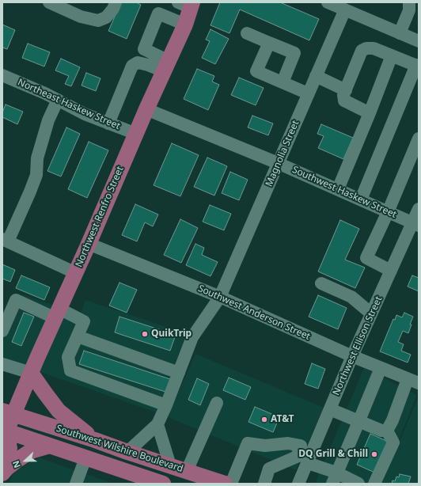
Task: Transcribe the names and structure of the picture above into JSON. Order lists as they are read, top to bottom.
{
  "streets": {
    "main road": ["Northwest Renfro Street", "Southwest Wilshire Boulevard"],
    "street": [
      "Northeast Haskew Street",
      "Magnolia Street",
      "Southwest Haskew Street",
      "Southwest Anderson Street",
      "Northwest Ellison Street"
    ]
  },
  "crossings": [
    ["Northeast Haskew Street", "Northwest Renfro Street"],
    ["Magnolia Street", "Southwest Haskew Street"],
    ["Magnolia Street", "Southwest Anderson Street"],
    ["Southwest Haskew Street", "Northwest Renfro Street"],
    ["Southwest Haskew Street", "Northwest Ellison Street"],
    ["Northwest Renfro Street", "Southwest Anderson Street"],
    ["Northwest Renfro Street", "Southwest Wilshire Boulevard"],
    ["Southwest Anderson Street", "Northwest Ellison Street"]
  ],
  "places": ["QuikTrip", "AT&T", "DQ Grill & Chill"],
  "north": "left"
}
